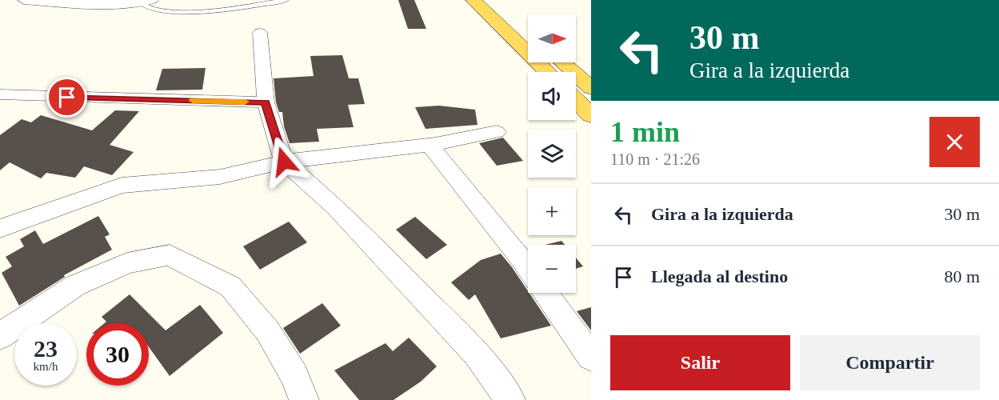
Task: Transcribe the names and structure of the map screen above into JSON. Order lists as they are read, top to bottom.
{
  "north": "right",
  "page": {
    "turn": ["30 m", "Gira a la izquierda"],
    "map_buttons": ["+", "−"],
    "heading": ["1 min", "110 m · 21:26"],
    "list": [
      {
        "name": "Gira a la izquierda",
        "value": "30 m"
      },
      {
        "name": "Llegada al destino",
        "value": "80 m"
      }
    ],
    "speed": "23 km/h",
    "limit": "30",
    "buttons": ["Salir", "Compartir"]
  }
}
